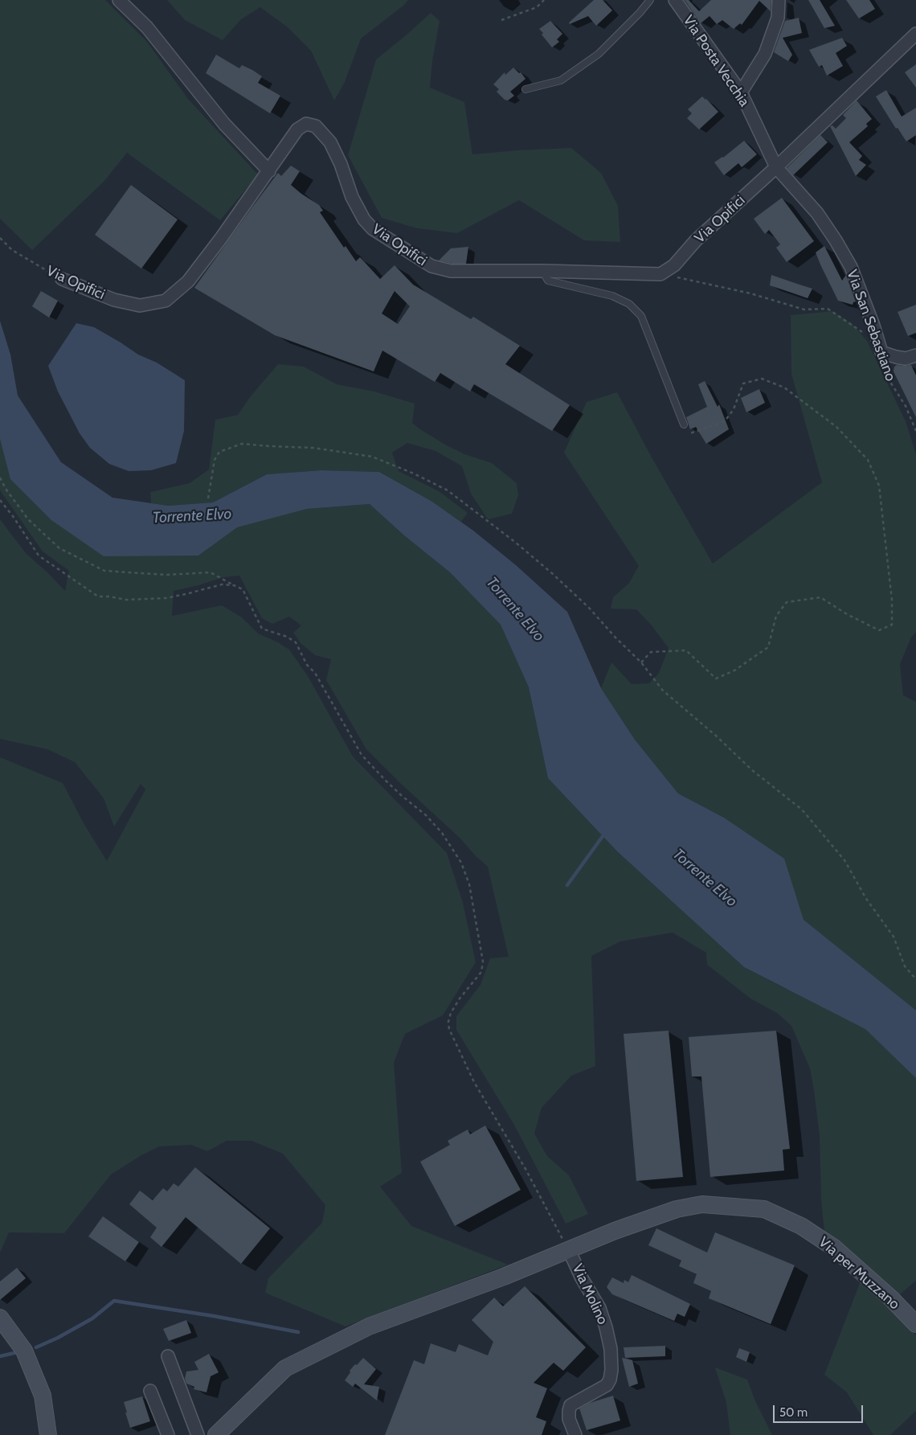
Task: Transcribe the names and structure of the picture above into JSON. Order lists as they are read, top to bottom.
{
  "streets": {
    "street": [
      "Via Posta Vecchia",
      "Via Opifici",
      "Via San Sebastiano",
      "Via per Muzzano",
      "Via Molino"
    ]
  },
  "crossings": [
    ["Via Posta Vecchia", "Via Opifici"],
    ["Via Posta Vecchia", "Via San Sebastiano"],
    ["Via Opifici", "Via San Sebastiano"],
    ["Via per Muzzano", "Via Molino"]
  ],
  "water": ["Torrente Elvo"],
  "scale_bar": "50 m"
}
